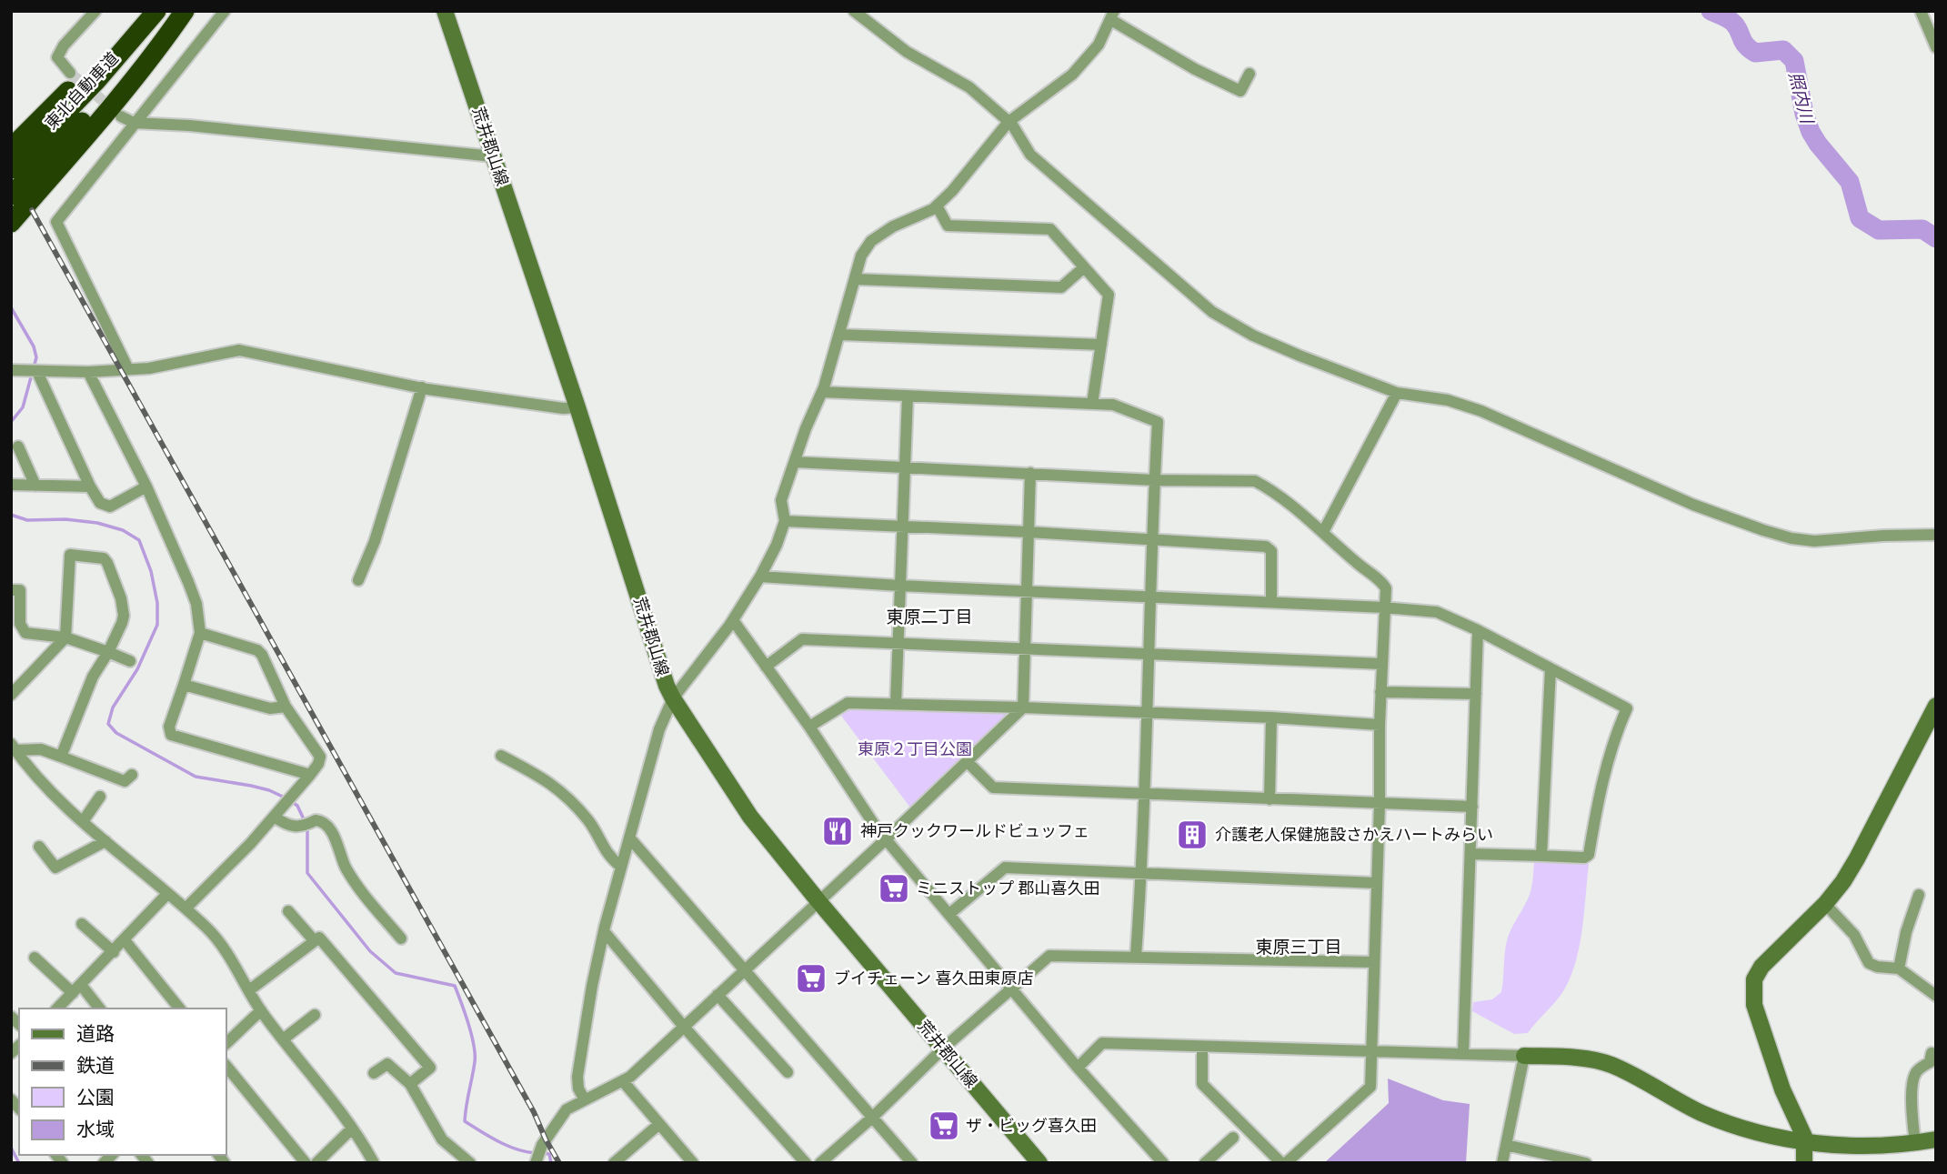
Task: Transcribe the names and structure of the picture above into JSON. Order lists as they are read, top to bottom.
{
  "streets": {
    "highway": ["東北自動車道"],
    "main road": ["荒井郡山線"]
  },
  "districts": ["東原二丁目", "東原三丁目"],
  "water": ["照内川"],
  "parks": ["東原２丁目公園"],
  "places": {
    "restaurant": ["神戸クックワールドビュッフェ"],
    "building": ["介護老人保健施設さかえハートみらい"],
    "supermarket": ["ミニストップ 郡山喜久田", "ブイチェーン 喜久田東原店", "ザ・ビッグ喜久田"]
  },
  "legend": [
    "道路",
    "鉄道",
    "公園",
    "水域"
  ]
}
